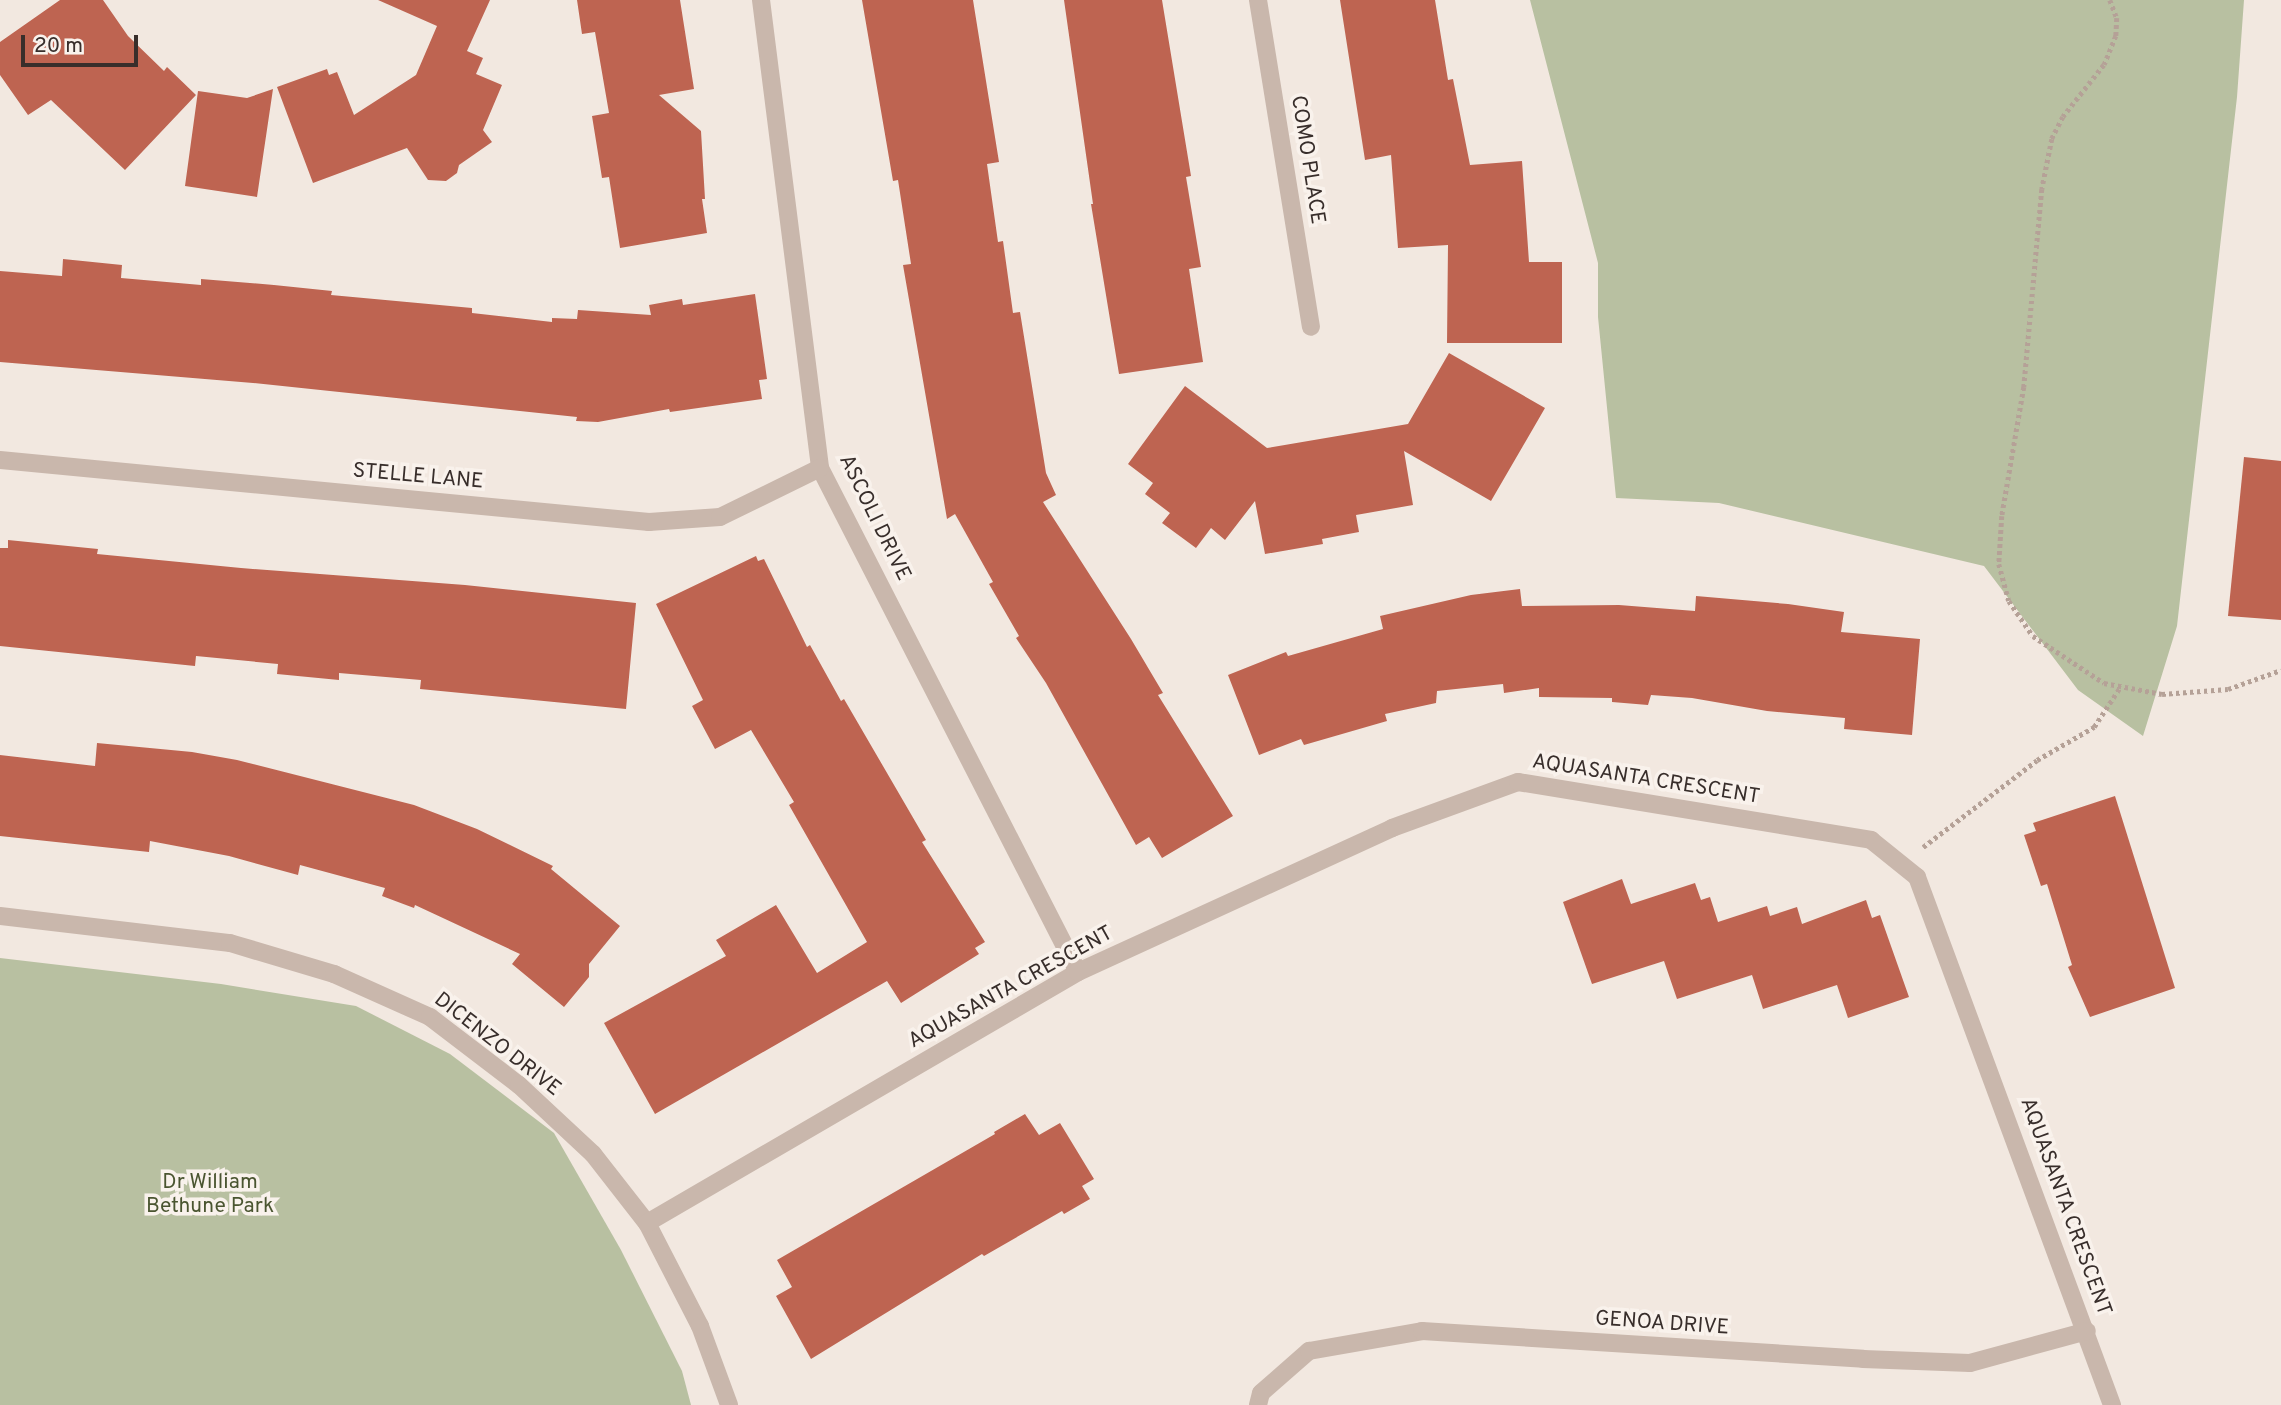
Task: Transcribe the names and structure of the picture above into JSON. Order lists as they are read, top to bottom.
{
  "streets": {
    "street": [
      "COMO PLACE",
      "STELLE LANE",
      "ASCOLI DRIVE",
      "AQUASANTA CRESCENT",
      "DICENZO DRIVE",
      "GENOA DRIVE"
    ]
  },
  "crossings": [
    ["STELLE LANE", "ASCOLI DRIVE"],
    ["ASCOLI DRIVE", "AQUASANTA CRESCENT"],
    ["AQUASANTA CRESCENT", "DICENZO DRIVE"],
    ["AQUASANTA CRESCENT", "GENOA DRIVE"]
  ],
  "parks": ["Dr William Bethune Park"],
  "scale_bar": "20 m"
}
